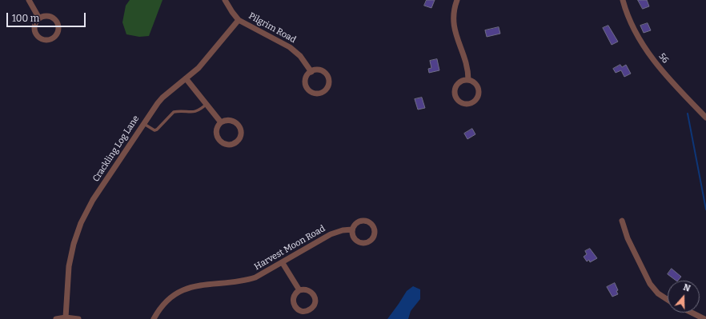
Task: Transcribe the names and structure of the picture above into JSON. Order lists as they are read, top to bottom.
{
  "streets": {
    "street": [
      "Pilgrim Road",
      "56",
      "Crackling Log Lane",
      "Harvest Moon Road"
    ]
  },
  "crossings": [
    ["Pilgrim Road", "Crackling Log Lane"]
  ],
  "scale_bar": "100 m",
  "north": "top"
}
